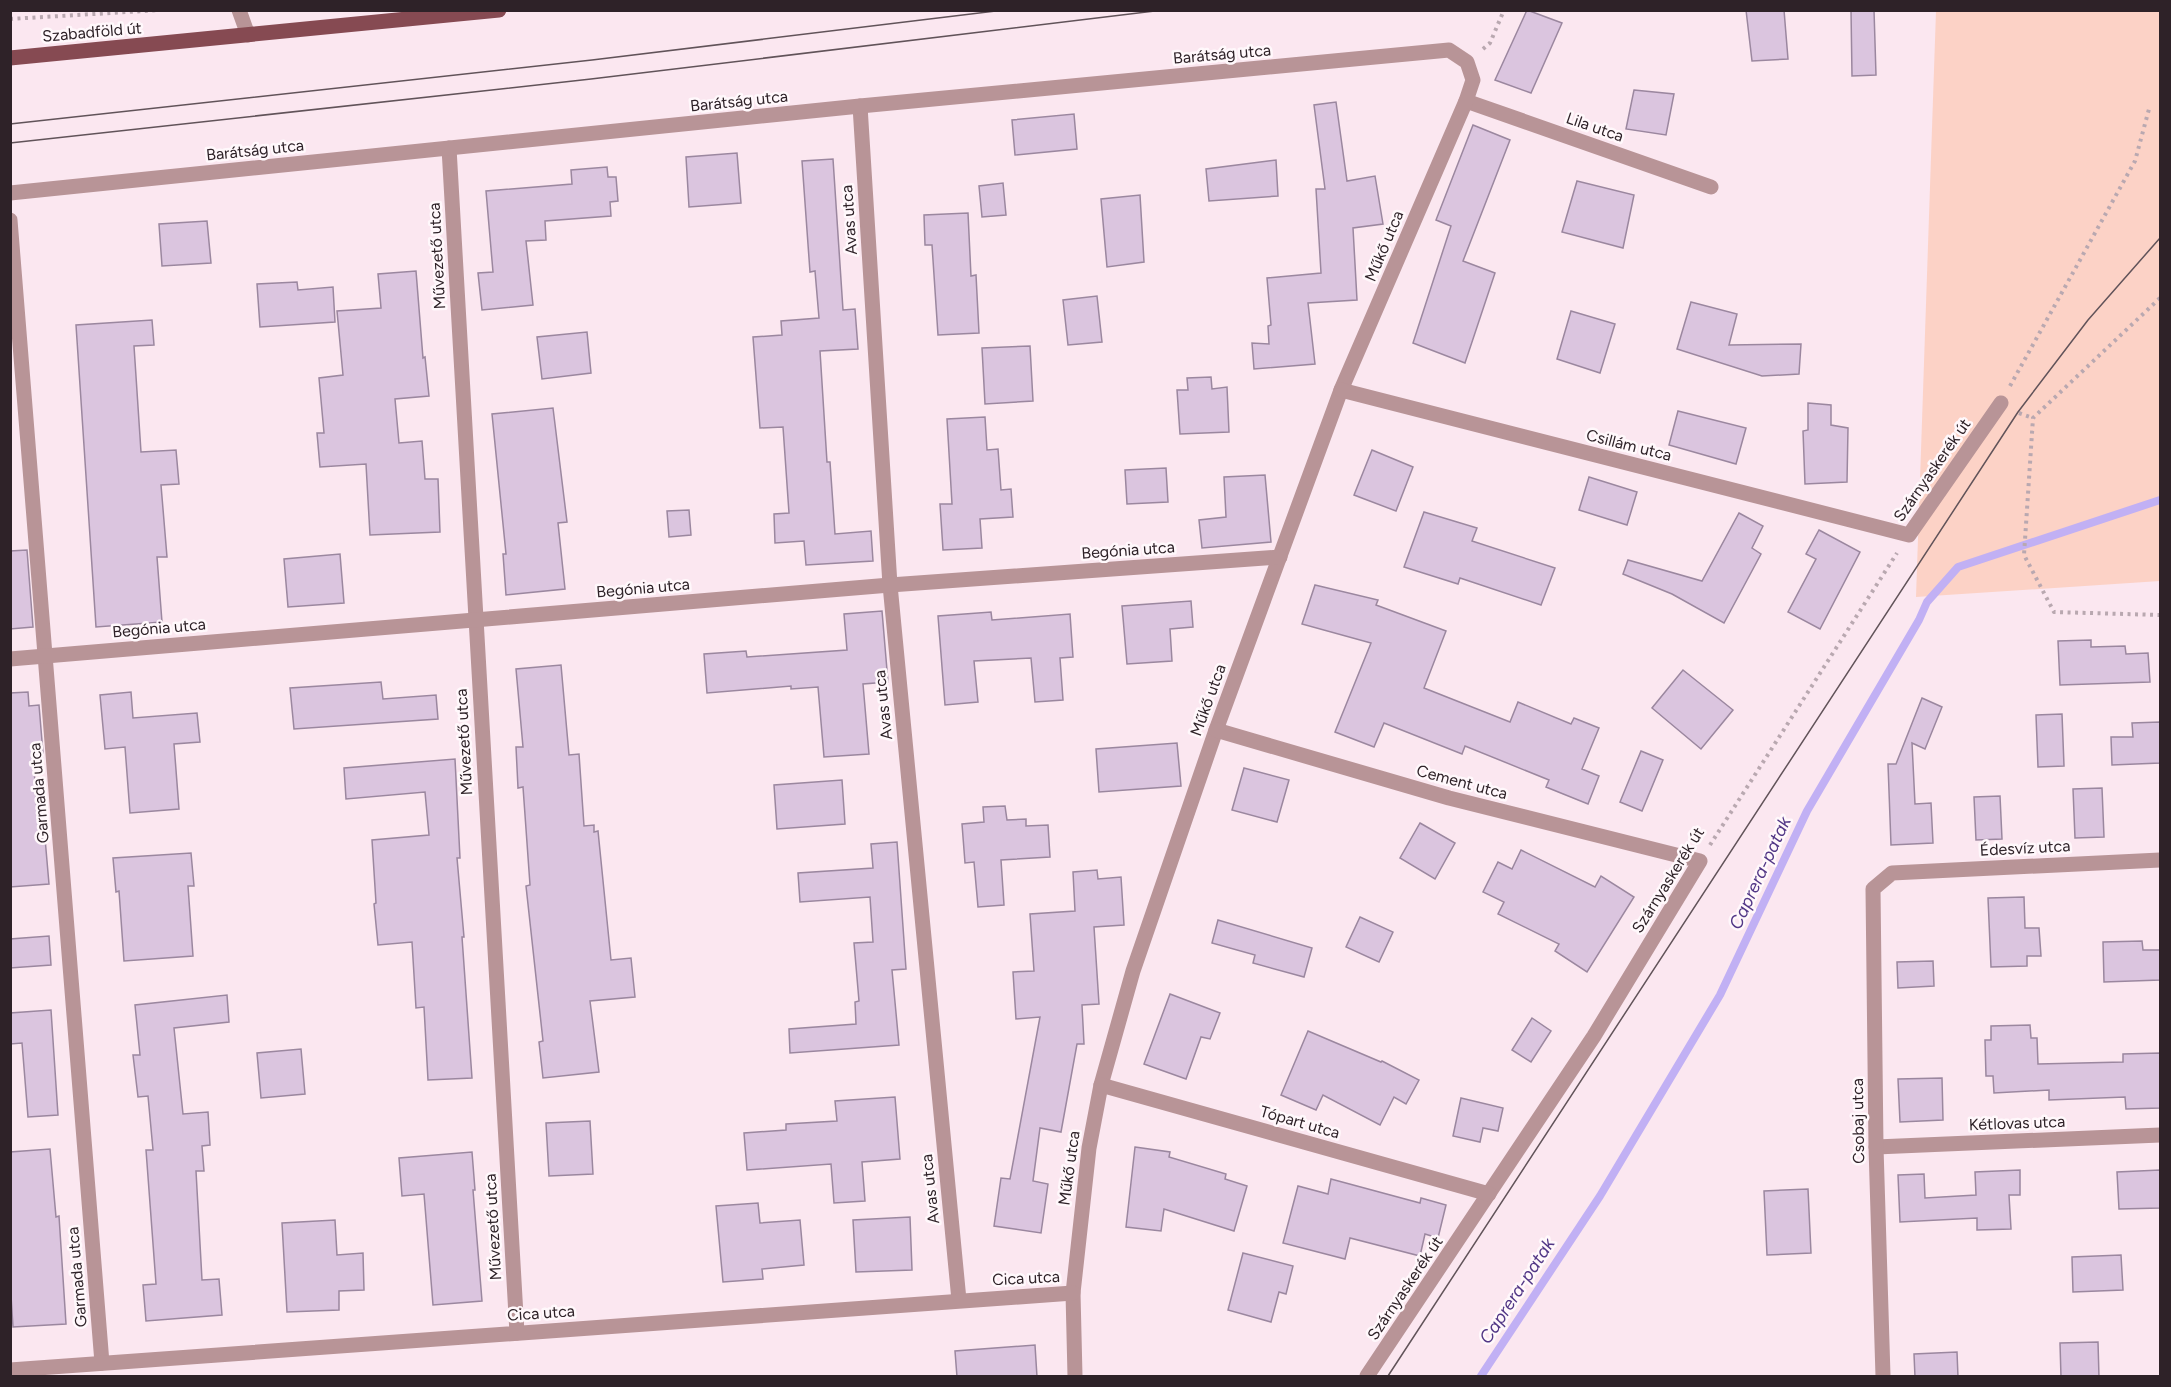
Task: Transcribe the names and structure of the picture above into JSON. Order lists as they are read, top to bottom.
{
  "streets": {
    "main road": ["Szabadföld út"],
    "street": [
      "Barátság utca",
      "Lila utca",
      "Avas utca",
      "Műkő utca",
      "Művezető utca",
      "Csillám utca",
      "Szárnyaskerék út",
      "Begónia utca",
      "Cement utca",
      "Garmada utca",
      "Édesvíz utca",
      "Csobaj utca",
      "Tópart utca",
      "Kétlovas utca",
      "Cica utca"
    ]
  },
  "crossings": [
    ["Barátság utca", "Avas utca"],
    ["Barátság utca", "Műkő utca"],
    ["Barátság utca", "Művezető utca"],
    ["Lila utca", "Műkő utca"],
    ["Avas utca", "Begónia utca"],
    ["Avas utca", "Cica utca"],
    ["Műkő utca", "Csillám utca"],
    ["Műkő utca", "Begónia utca"],
    ["Műkő utca", "Cement utca"],
    ["Műkő utca", "Tópart utca"],
    ["Műkő utca", "Cica utca"],
    ["Művezető utca", "Begónia utca"],
    ["Művezető utca", "Cica utca"],
    ["Csillám utca", "Szárnyaskerék út"],
    ["Szárnyaskerék út", "Cement utca"],
    ["Szárnyaskerék út", "Tópart utca"],
    ["Begónia utca", "Garmada utca"],
    ["Garmada utca", "Cica utca"],
    ["Édesvíz utca", "Csobaj utca"],
    ["Csobaj utca", "Kétlovas utca"]
  ],
  "water": ["Caprera-patak"]
}
